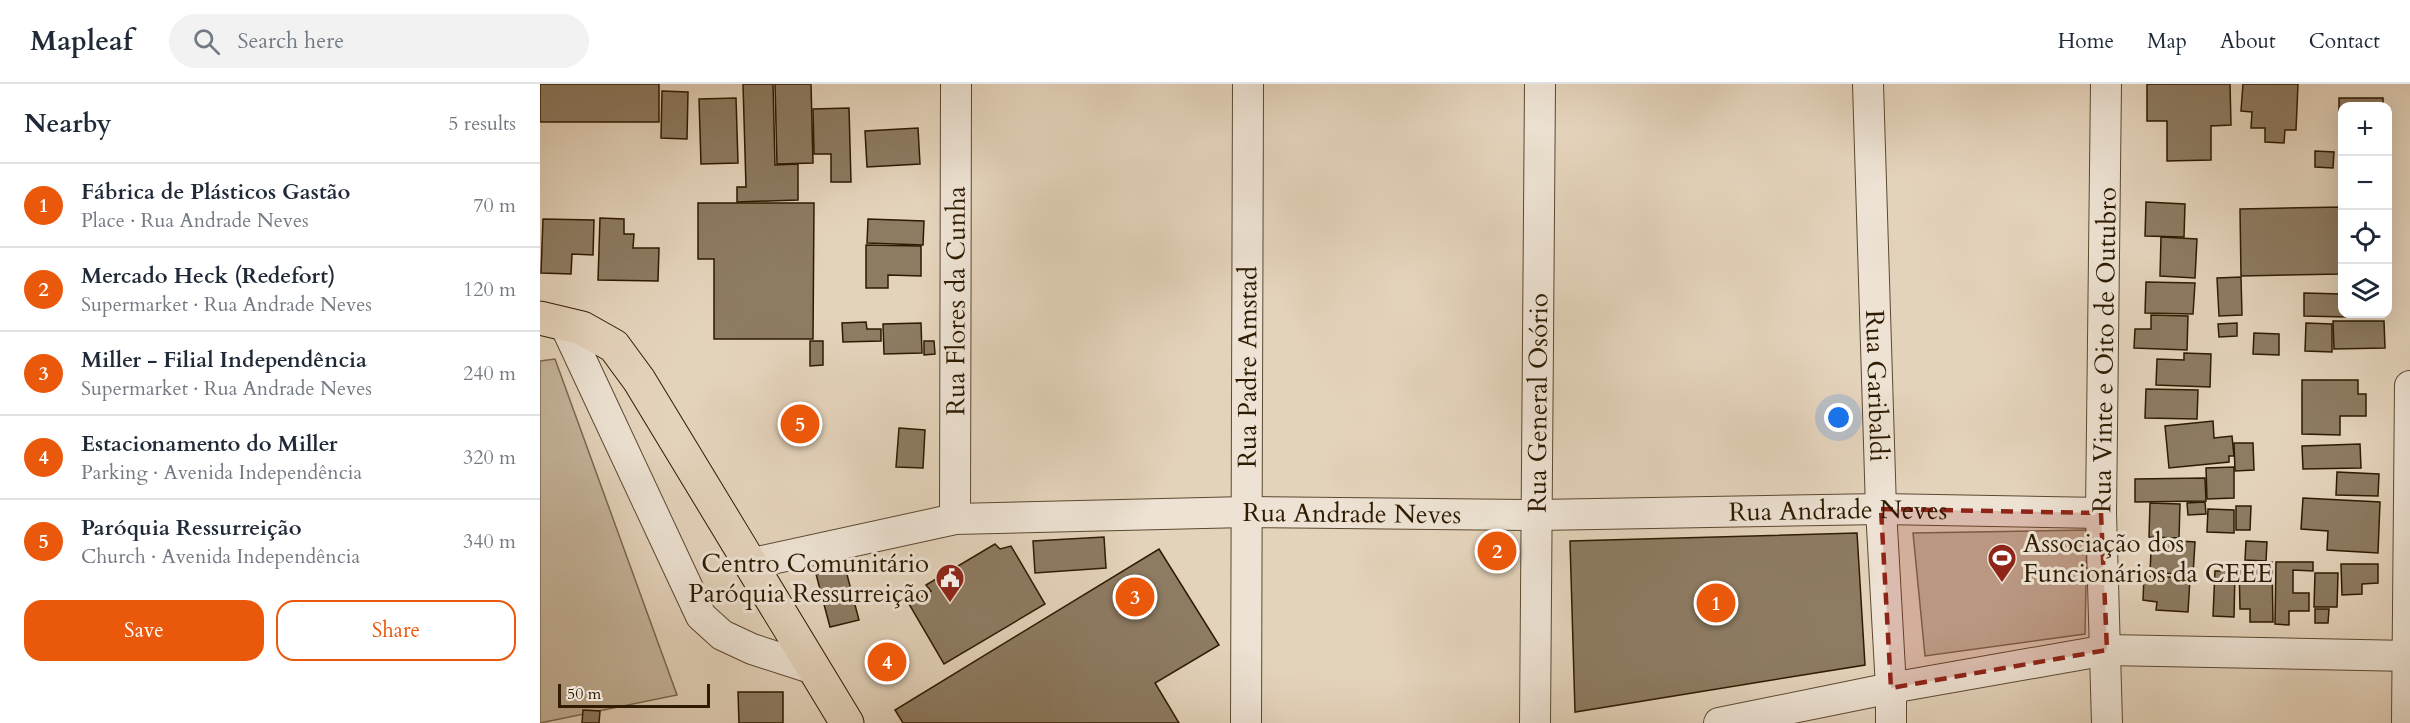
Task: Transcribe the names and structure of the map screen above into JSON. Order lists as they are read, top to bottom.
{
  "streets": {
    "street": [
      "Rua Flores da Cunha",
      "Rua Vinte e Oito de Outubro",
      "Rua Padre Amstad",
      "Rua Garibaldi",
      "Rua General Osório",
      "Rua Andrade Neves"
    ]
  },
  "crossings": [
    ["Rua Flores da Cunha", "Rua Andrade Neves"],
    ["Rua Vinte e Oito de Outubro", "Rua Andrade Neves"],
    ["Rua Padre Amstad", "Rua Andrade Neves"],
    ["Rua Garibaldi", "Rua Andrade Neves"],
    ["Rua General Osório", "Rua Andrade Neves"]
  ],
  "places": {
    "sports": ["Associação dos Funcionários da CEEE"],
    "public building": ["Centro Comunitário Paróquia Ressurreição"]
  },
  "scale_bar": "50 m",
  "page": {
    "header": "Mapleaf",
    "search": "Search here",
    "nav": [
      "Home",
      "Map",
      "About",
      "Contact"
    ],
    "heading": ["Nearby", "5 results"],
    "map_buttons": ["+", "−"],
    "list": [
      {
        "mark": "1",
        "name": "Fábrica de Plásticos Gastão",
        "note": "Place · Rua Andrade Neves",
        "value": "70 m"
      },
      {
        "mark": "2",
        "name": "Mercado Heck (Redefort)",
        "note": "Supermarket · Rua Andrade Neves",
        "value": "120 m"
      },
      {
        "mark": "3",
        "name": "Miller - Filial Independência",
        "note": "Supermarket · Rua Andrade Neves",
        "value": "240 m"
      },
      {
        "mark": "4",
        "name": "Estacionamento do Miller",
        "note": "Parking · Avenida Independência",
        "value": "320 m"
      },
      {
        "mark": "5",
        "name": "Paróquia Ressurreição",
        "note": "Church · Avenida Independência",
        "value": "340 m"
      }
    ],
    "pins": [
      "5",
      "2",
      "3",
      "1",
      "4"
    ],
    "buttons": ["Save", "Share"],
    "scale": "50 m"
  }
}
